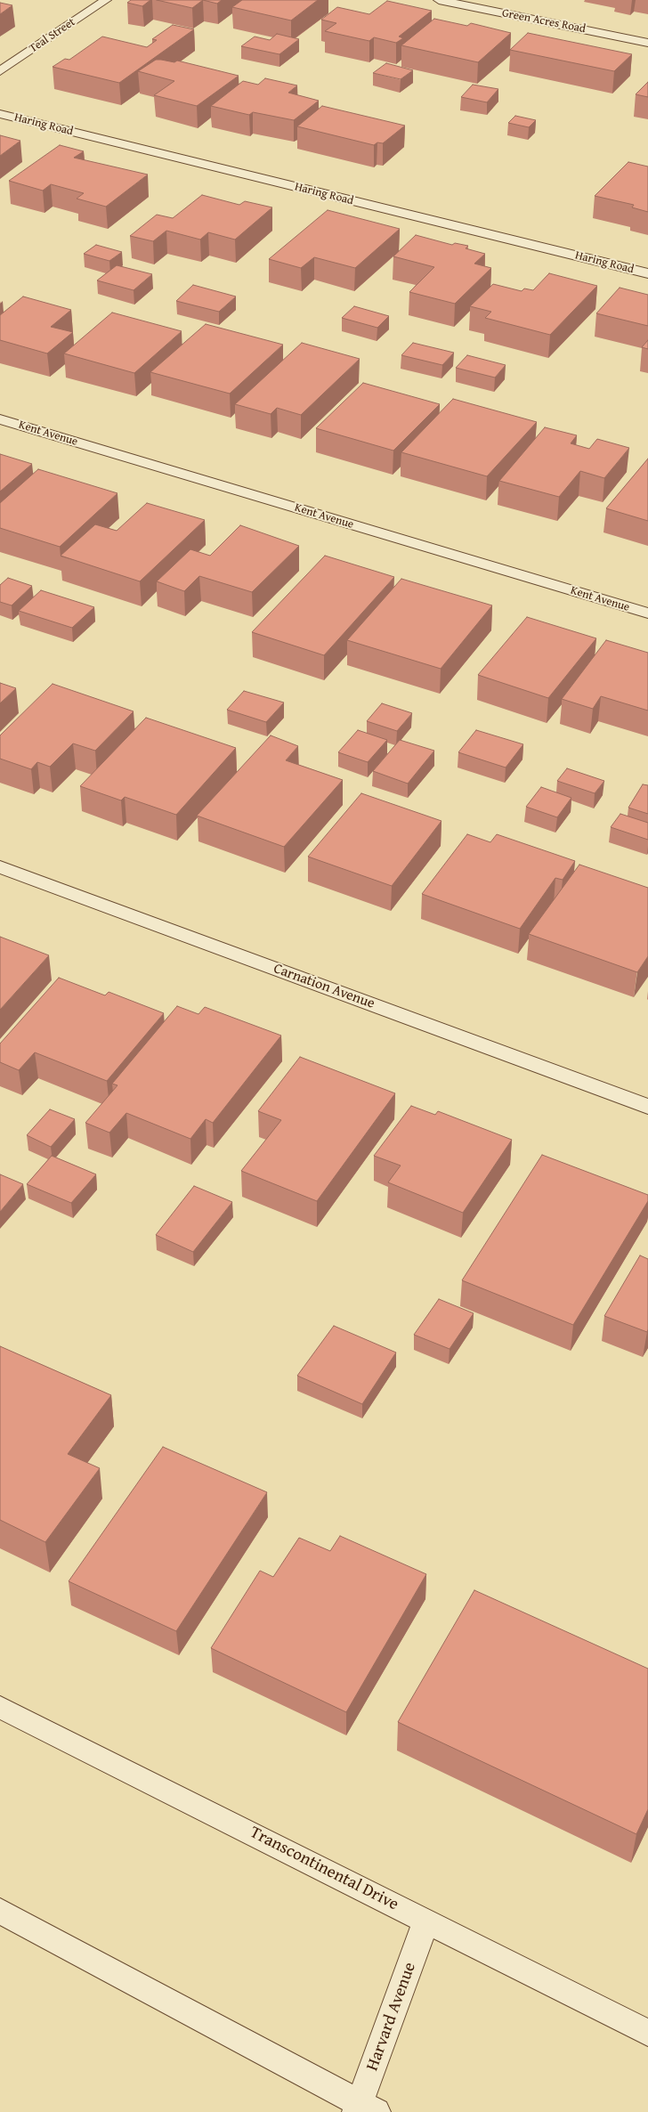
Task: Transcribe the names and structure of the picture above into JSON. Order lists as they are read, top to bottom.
{
  "streets": {
    "street": [
      "Green Acres Road",
      "Teal Street",
      "Haring Road",
      "Kent Avenue",
      "Carnation Avenue",
      "Transcontinental Drive",
      "Harvard Avenue"
    ]
  },
  "crossings": [
    ["Transcontinental Drive", "Harvard Avenue"]
  ]
}
